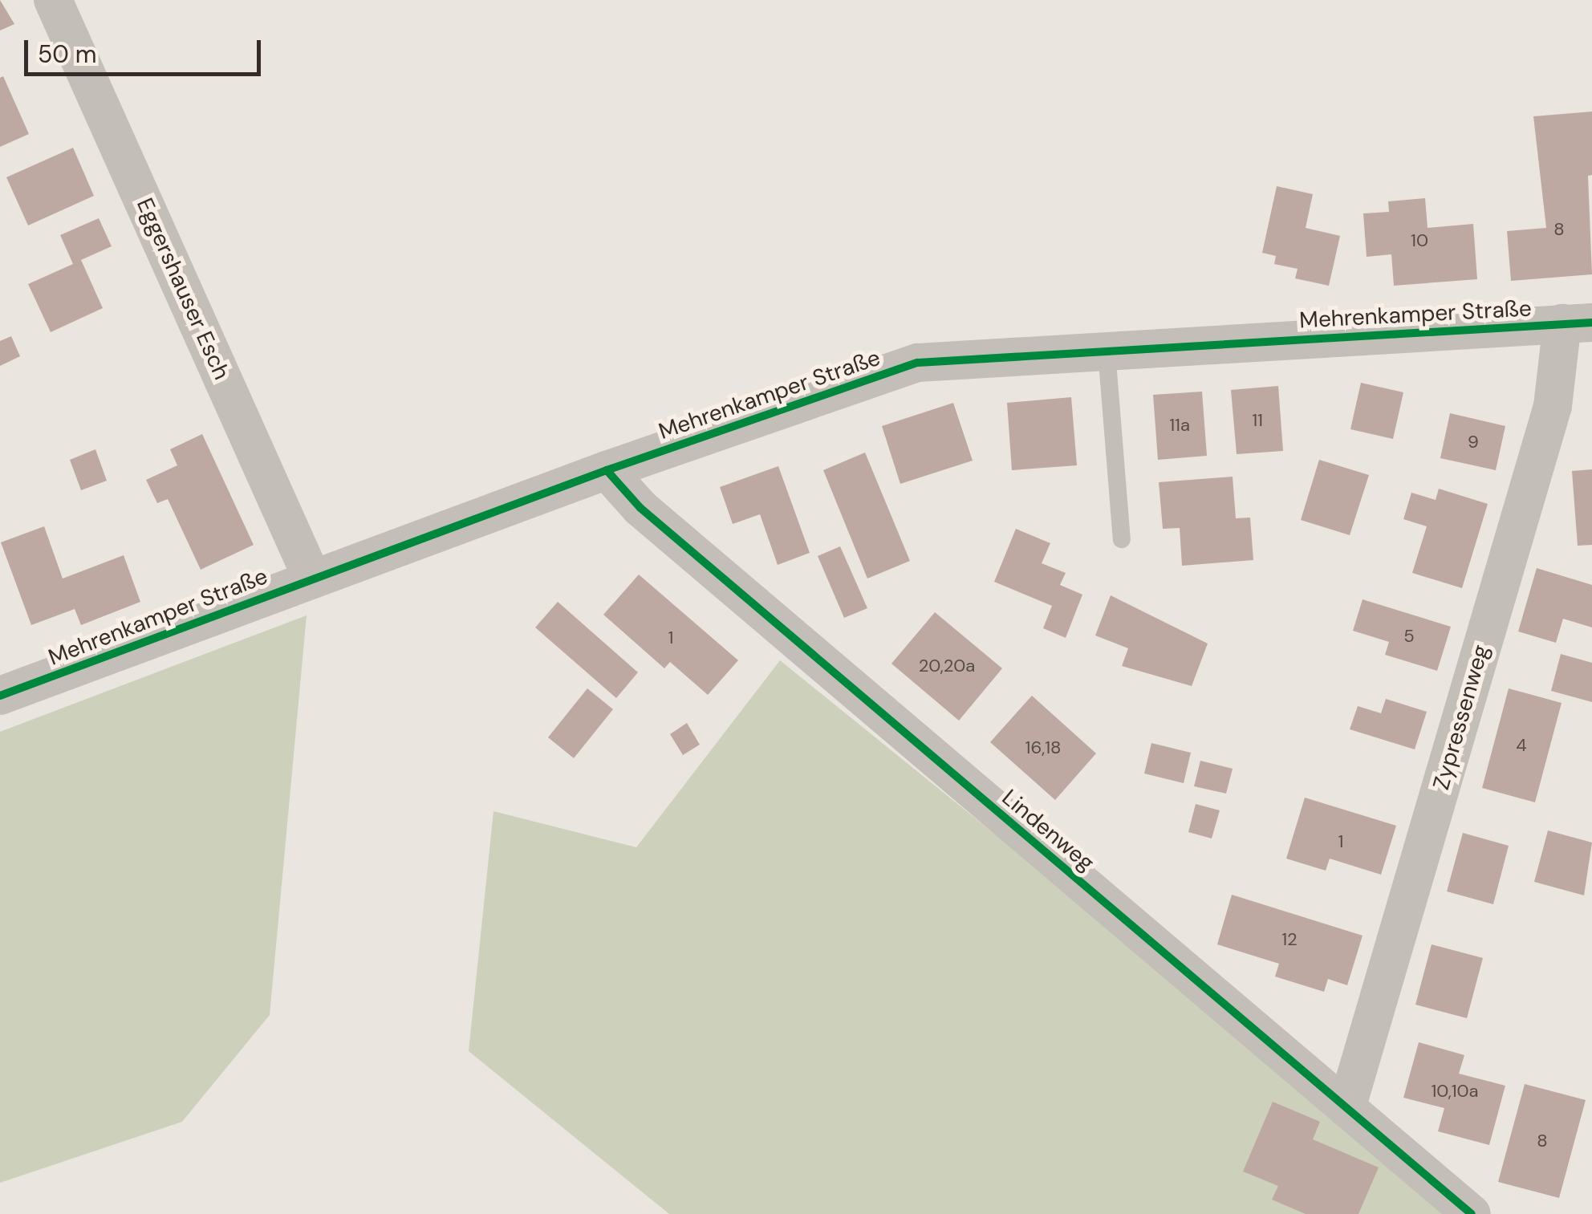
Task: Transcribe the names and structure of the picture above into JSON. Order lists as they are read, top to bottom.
{
  "streets": {
    "street": [
      "Eggershauser Esch",
      "Mehrenkamper Straße",
      "Zypressenweg",
      "Lindenweg"
    ]
  },
  "crossings": [
    ["Eggershauser Esch", "Mehrenkamper Straße"],
    ["Mehrenkamper Straße", "Zypressenweg"],
    ["Mehrenkamper Straße", "Lindenweg"],
    ["Zypressenweg", "Lindenweg"]
  ],
  "house_numbers": [
    "8",
    "10",
    "11",
    "11a",
    "9",
    "5",
    "1",
    "20,20a",
    "4",
    "16,18",
    "1",
    "12",
    "10,10a",
    "8"
  ],
  "scale_bar": "50 m"
}
